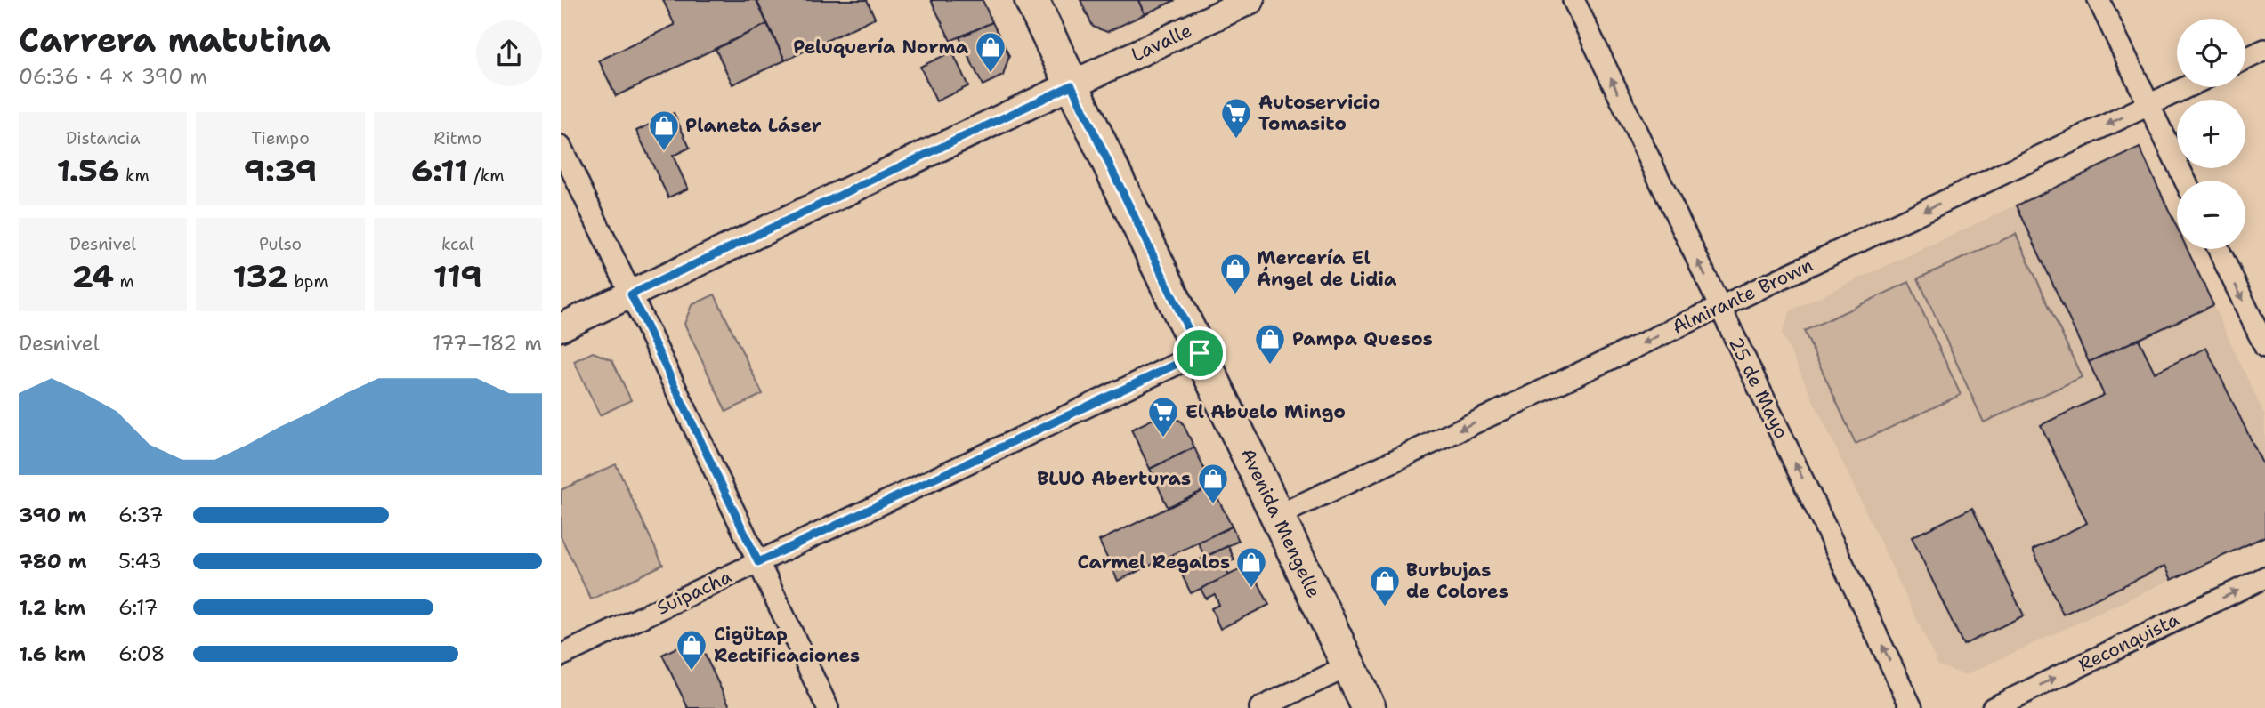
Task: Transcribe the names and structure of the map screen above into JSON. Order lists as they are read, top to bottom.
{
  "streets": {
    "main road": ["Avenida Mengelle"],
    "street": [
      "Lavalle",
      "Almirante Brown",
      "25 de Mayo",
      "Suipacha",
      "Reconquista"
    ]
  },
  "crossings": [
    ["Lavalle", "Avenida Mengelle"],
    ["Almirante Brown", "25 de Mayo"],
    ["Almirante Brown", "Avenida Mengelle"],
    ["Avenida Mengelle", "Suipacha"]
  ],
  "one_way": ["Almirante Brown", "25 de Mayo", "Reconquista"],
  "places": {
    "shop": [
      "Peluquería Norma",
      "Planeta Láser",
      "Mercería El Ángel de Lidia",
      "Pampa Quesos",
      "BLUO Aberturas",
      "Carmel Regalos",
      "Burbujas de Colores",
      "Cigütap Rectificaciones"
    ],
    "supermarket": ["Autoservicio Tomasito", "El Abuelo Mingo"]
  },
  "page": {
    "heading": ["Carrera matutina", "06:36 · 4 × 390 m"],
    "map_buttons": ["+", "−"],
    "stats": [
      ["Distancia", "1.56 km"],
      ["Tiempo", "9:39"],
      ["Ritmo", "6:11 /km"],
      ["Desnivel", "24 m"],
      ["Pulso", "132 bpm"],
      ["kcal", "119"]
    ],
    "chart": ["Desnivel", "177–182 m"],
    "list": [
      {
        "name": "390 m",
        "note": "6:37"
      },
      {
        "name": "780 m",
        "note": "5:43"
      },
      {
        "name": "1.2 km",
        "note": "6:17"
      },
      {
        "name": "1.6 km",
        "note": "6:08"
      }
    ]
  }
}
